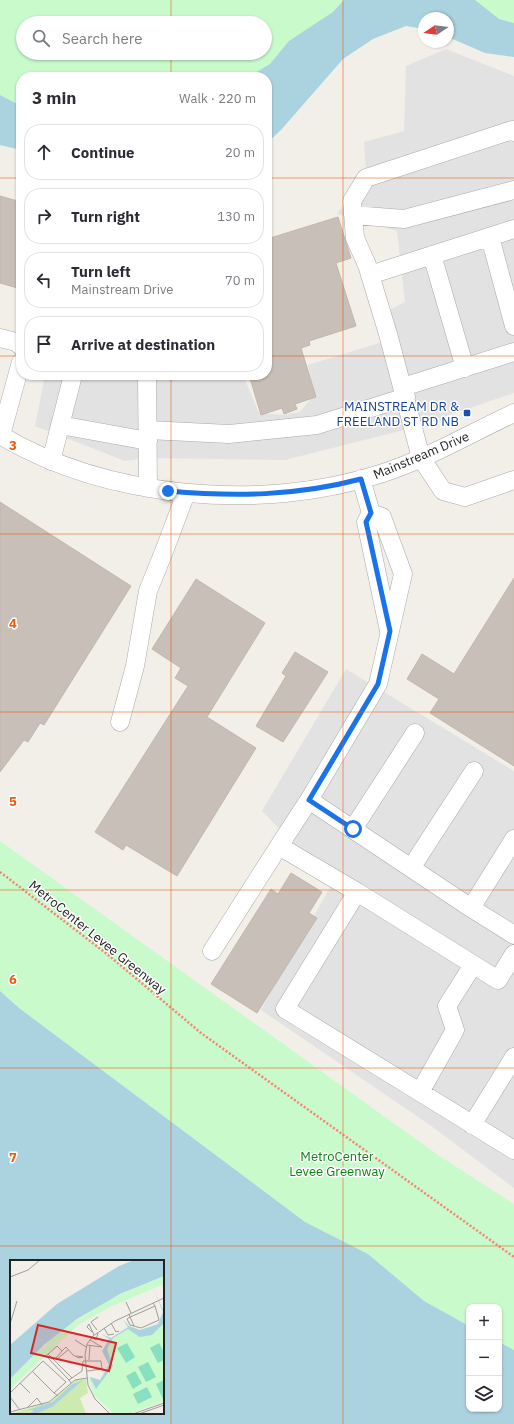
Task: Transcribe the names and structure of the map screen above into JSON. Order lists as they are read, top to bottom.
{
  "streets": {
    "street": ["Mainstream Drive"],
    "path": ["MetroCenter Levee Greenway"]
  },
  "parks": ["MetroCenter Levee Greenway"],
  "places": {
    "transit": ["MAINSTREAM DR & FREELAND ST RD NB"]
  },
  "north": "left",
  "page": {
    "search": "Search here",
    "heading": ["3 min", "Walk · 220 m"],
    "list": [
      ["Continue", "20 m"],
      ["Turn right", "130 m"],
      ["Turn left", "Mainstream Drive", "70 m"],
      "Arrive at destination"
    ],
    "map_buttons": ["+", "−"]
  },
  "grid": {
    "rows": [
      "3",
      "4",
      "5",
      "6",
      "7"
    ]
  }
}
